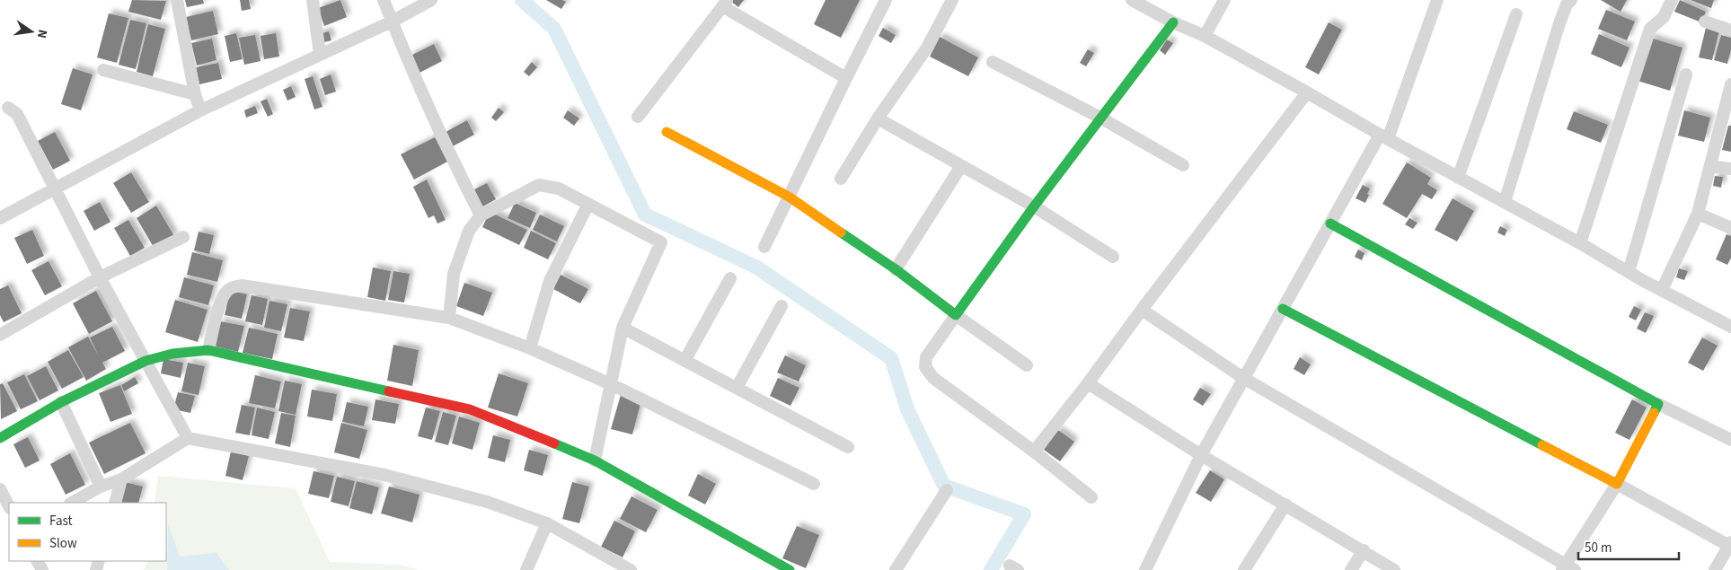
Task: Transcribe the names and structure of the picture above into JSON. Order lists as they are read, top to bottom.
{
  "legend": ["Fast", "Slow"],
  "scale_bar": "50 m",
  "north": "right"
}
